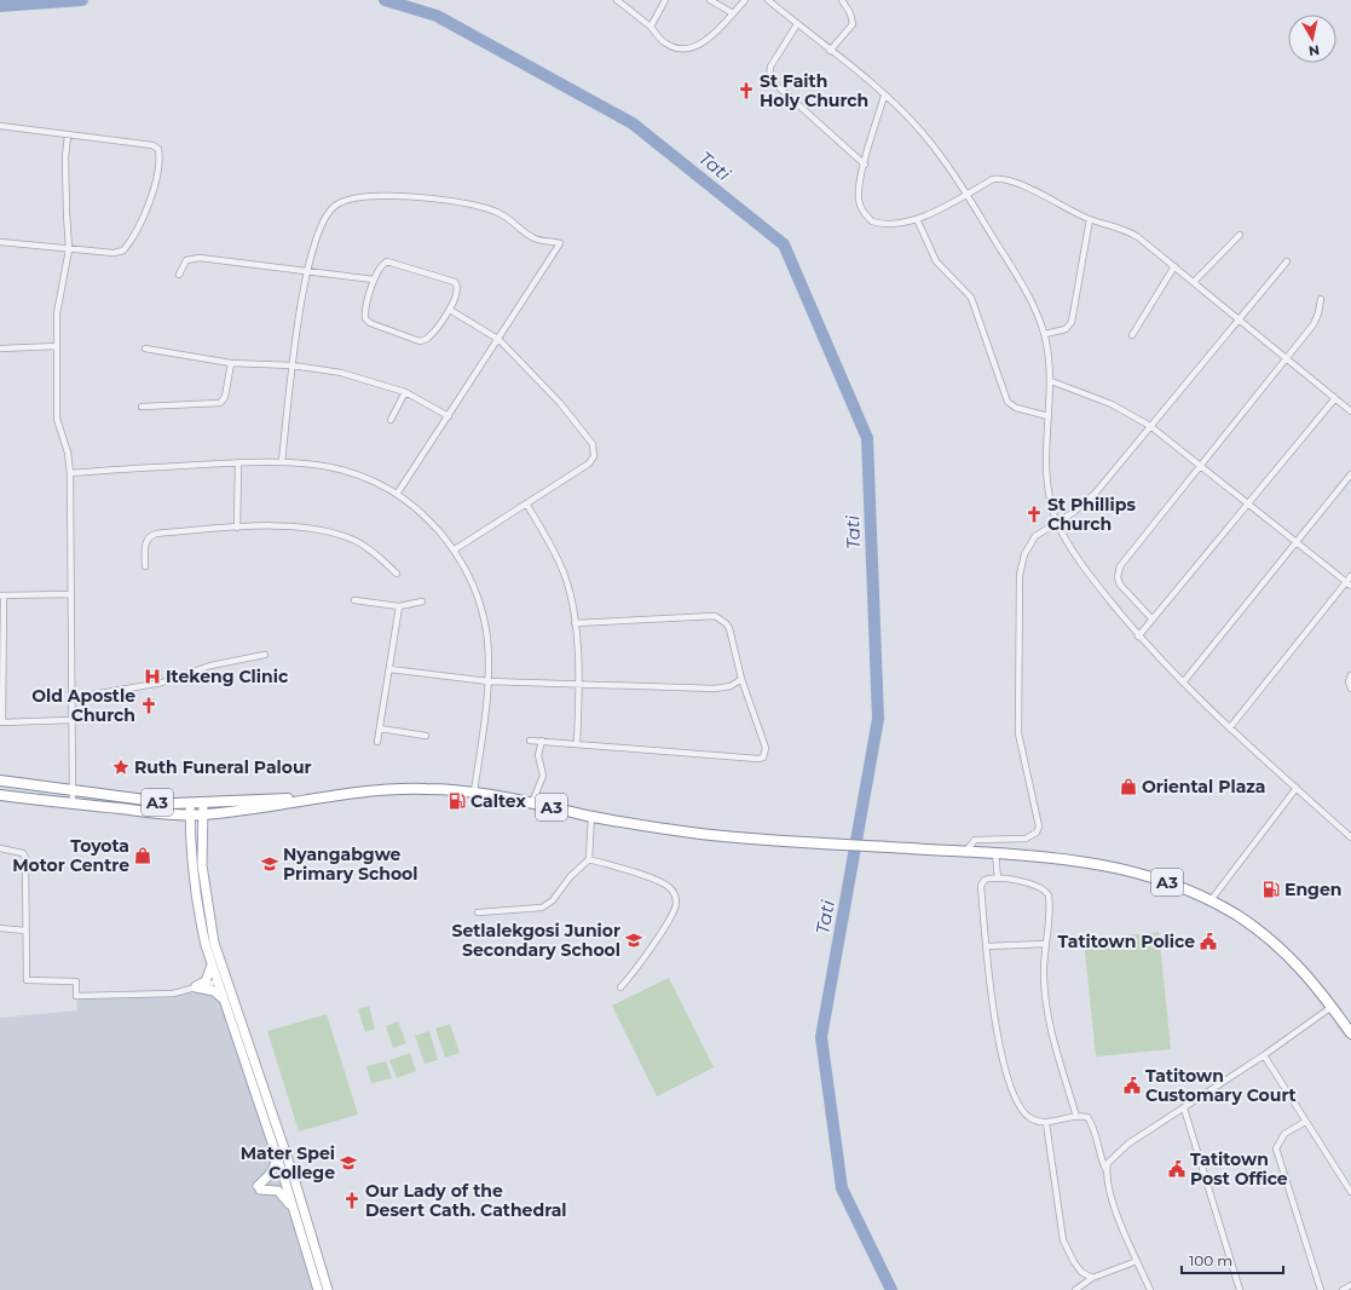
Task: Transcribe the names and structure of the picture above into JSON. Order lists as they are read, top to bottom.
{
  "streets": {
    "highway": ["A3"]
  },
  "water": ["Tati"],
  "places": {
    "church": [
      "St Faith Holy Church",
      "St Phillips Church",
      "Old Apostle Church",
      "Our Lady of the Desert Cath. Cathedral"
    ],
    "hospital": ["Itekeng Clinic"],
    "place": ["Ruth Funeral Palour"],
    "shop": ["Oriental Plaza", "Toyota Motor Centre"],
    "fuel station": ["Caltex", "Engen"],
    "school or university": ["Nyangabgwe Primary School", "Setlalekgosi Junior Secondary School", "Mater Spei College"],
    "public building": ["Tatitown Police", "Tatitown Customary Court", "Tatitown Post Office"]
  },
  "scale_bar": "100 m",
  "north": "bottom"
}
